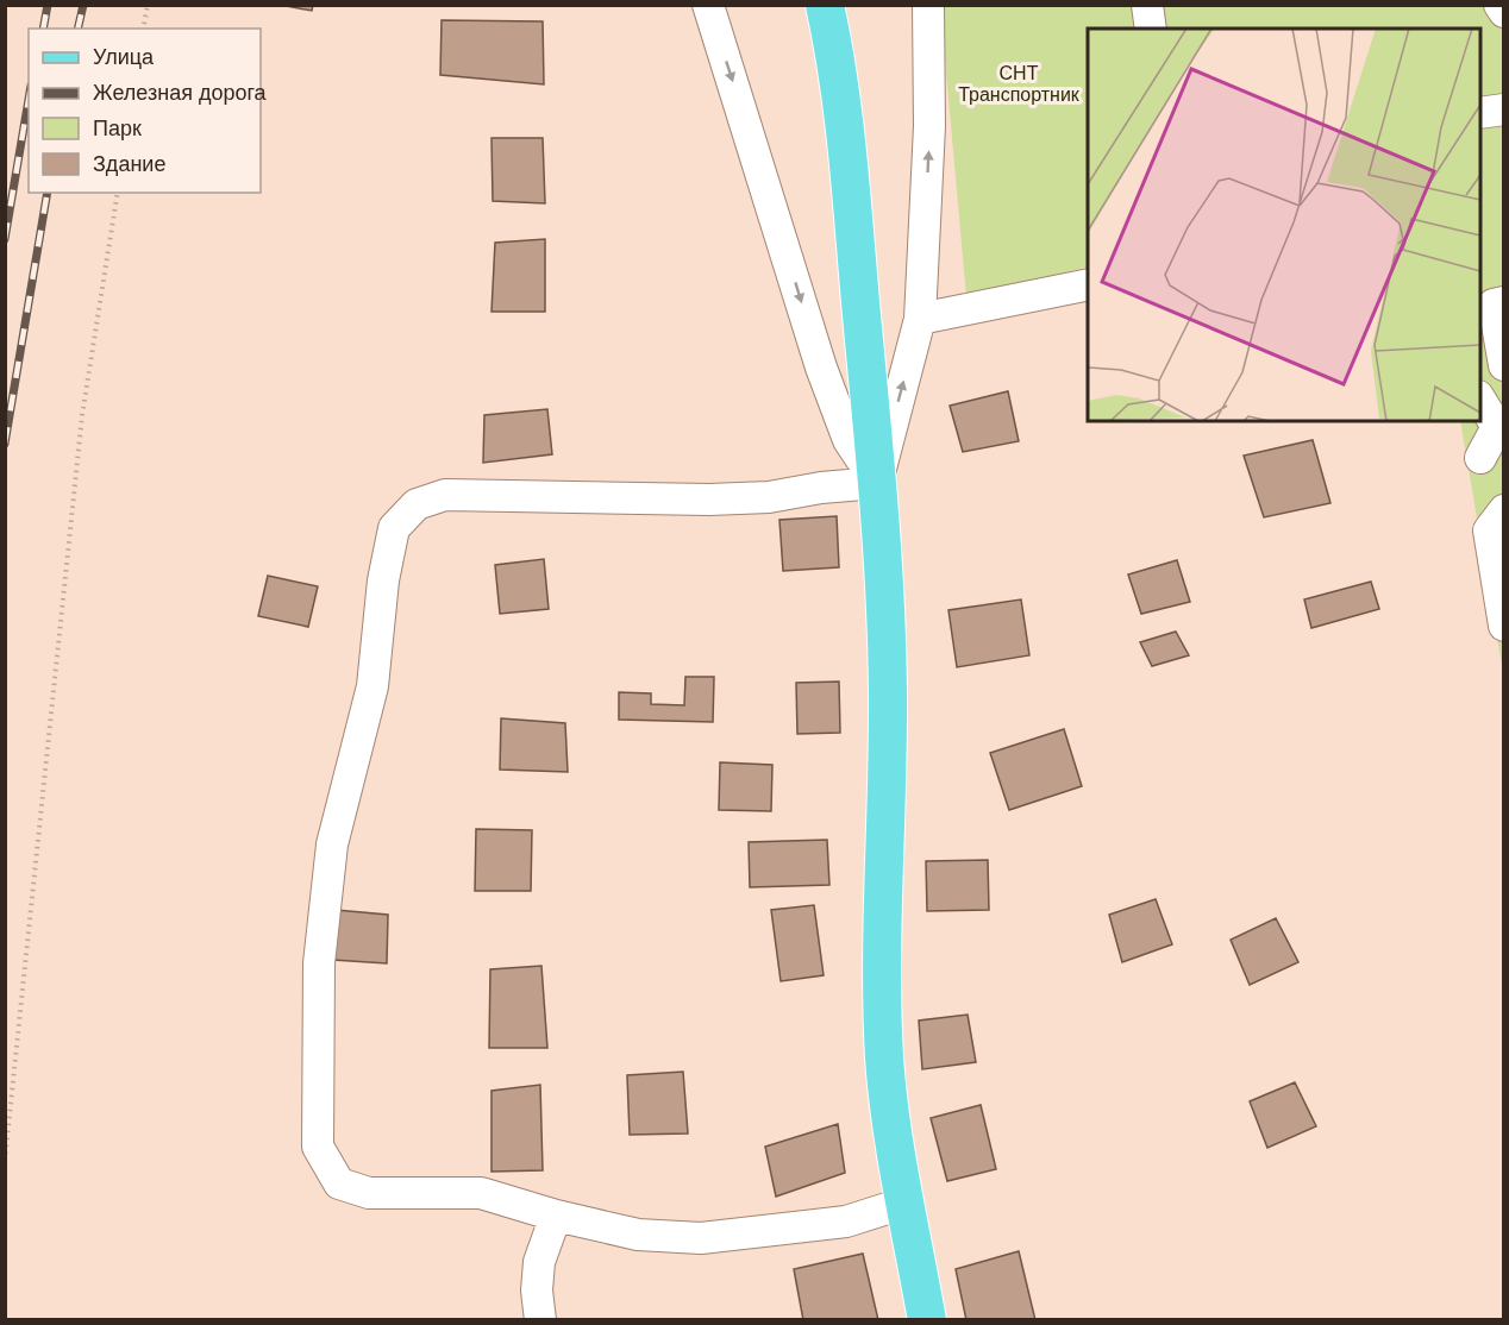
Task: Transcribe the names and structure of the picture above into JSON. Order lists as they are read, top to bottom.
{
  "parks": ["СНТ Транспортник"],
  "legend": [
    "Улица",
    "Железная дорога",
    "Парк",
    "Здание"
  ]
}
